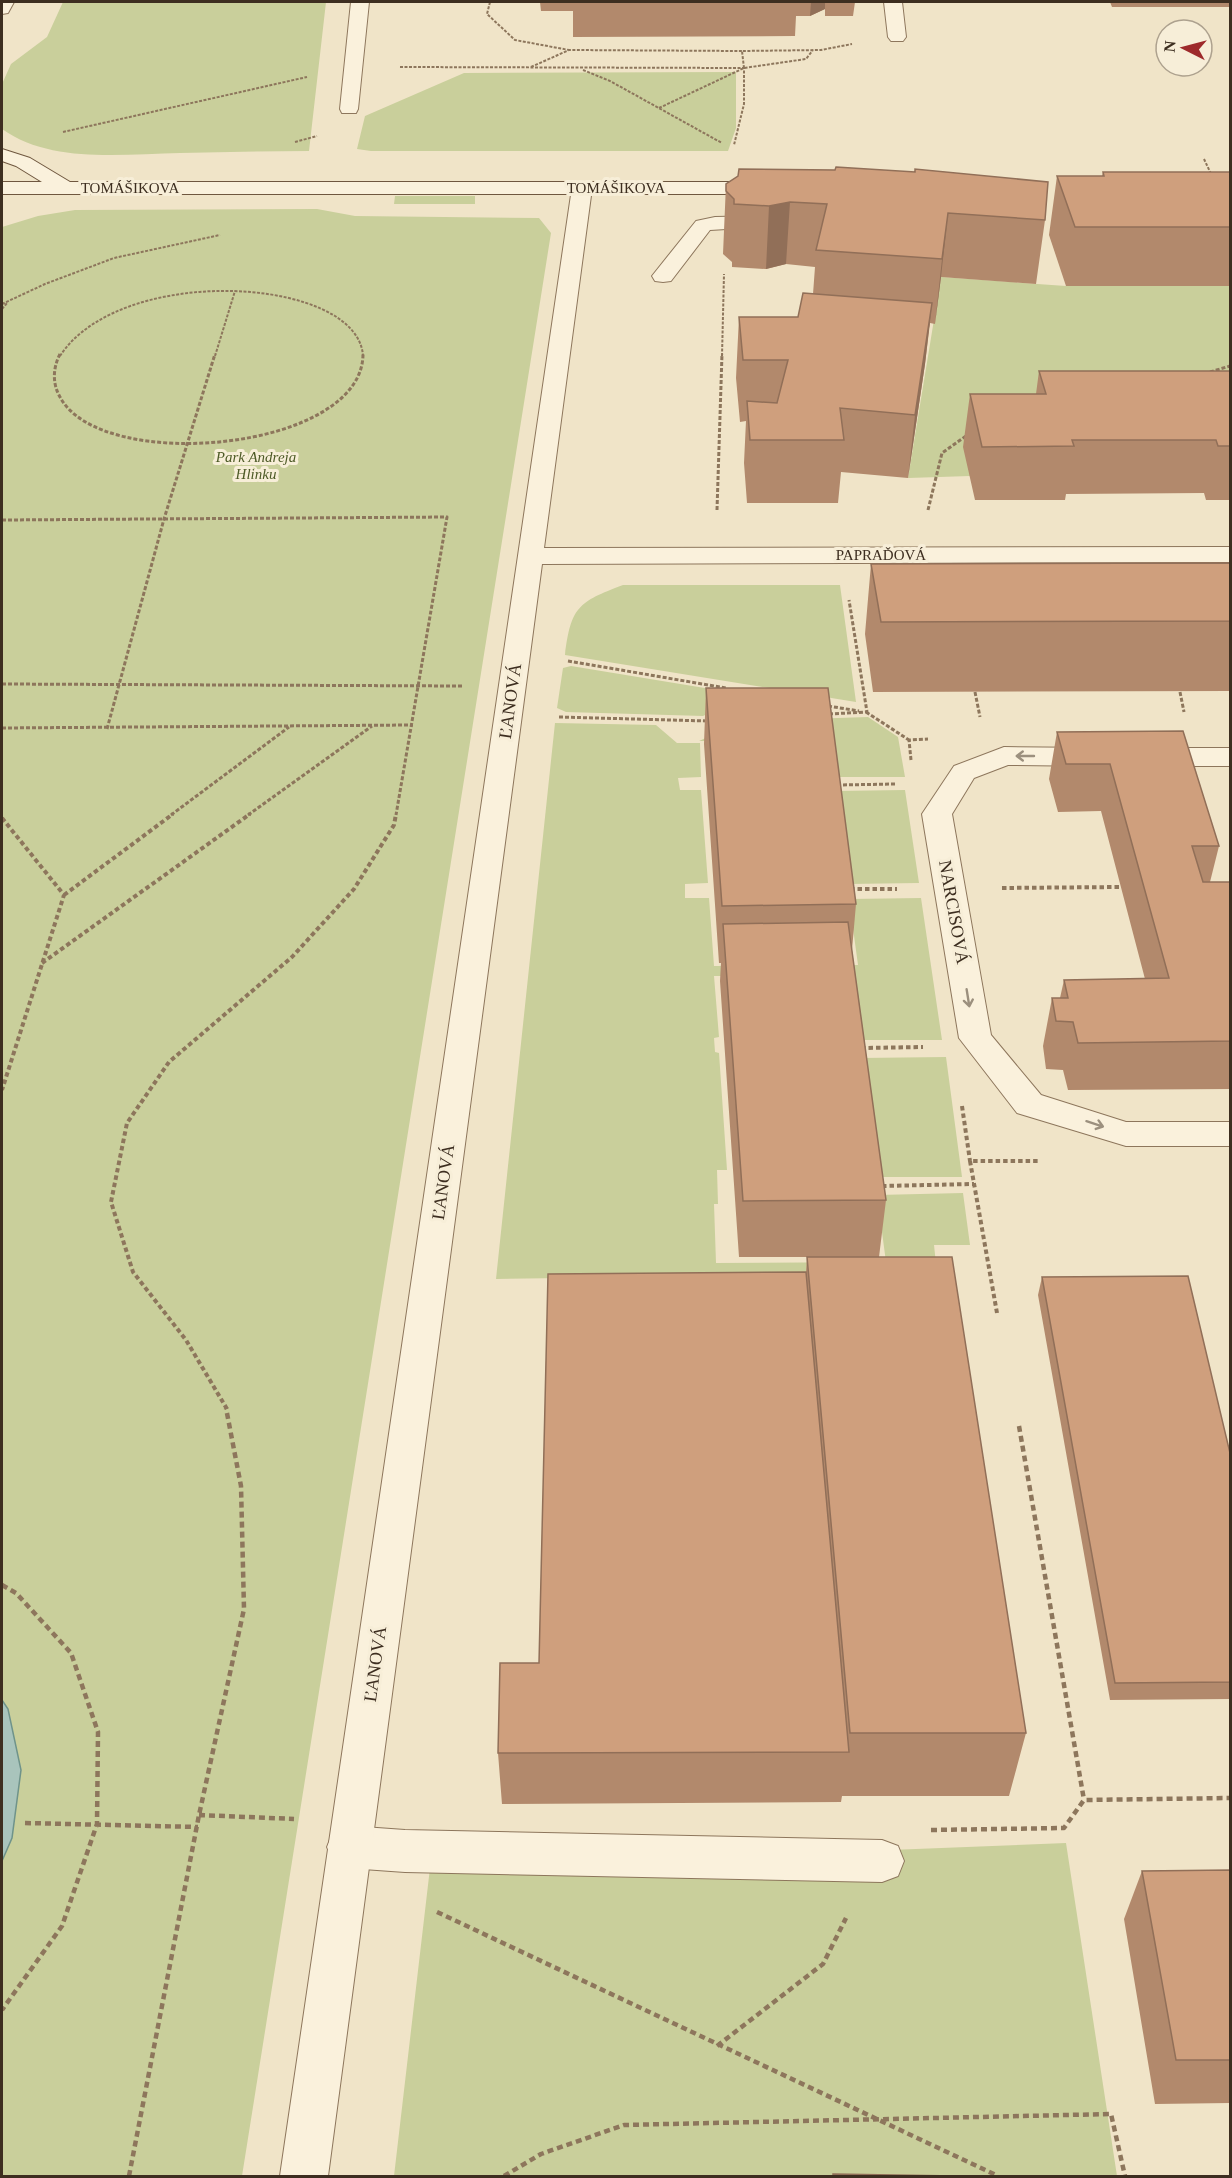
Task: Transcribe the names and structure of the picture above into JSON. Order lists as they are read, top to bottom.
{
  "streets": {
    "street": [
      "TOMÁŠIKOVA",
      "PAPRAĎOVÁ",
      "ĽANOVÁ",
      "NARCISOVÁ"
    ]
  },
  "crossings": [
    ["TOMÁŠIKOVA", "ĽANOVÁ"],
    ["PAPRAĎOVÁ", "ĽANOVÁ"]
  ],
  "parks": ["Park Andreja Hlinku"],
  "north": "left"
}
